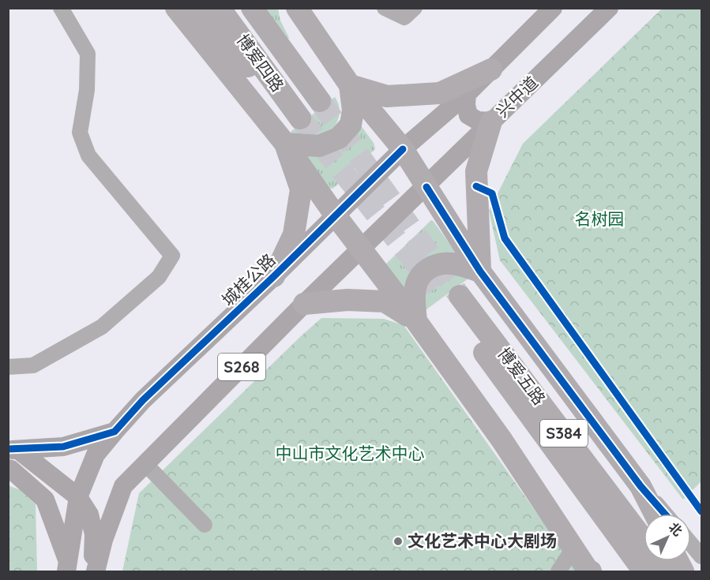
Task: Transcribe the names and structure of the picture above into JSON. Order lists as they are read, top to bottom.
{
  "streets": {
    "highway": [
      "博爱四路",
      "S268",
      "博爱五路",
      "S384"
    ],
    "main road": ["兴中道", "城桂公路"]
  },
  "crossings": [
    ["兴中道", "S268"],
    ["城桂公路", "S268"]
  ],
  "parks": ["名树园", "中山市文化艺术中心"],
  "places": ["文化艺术中心大剧场"],
  "north": "top right"
}
